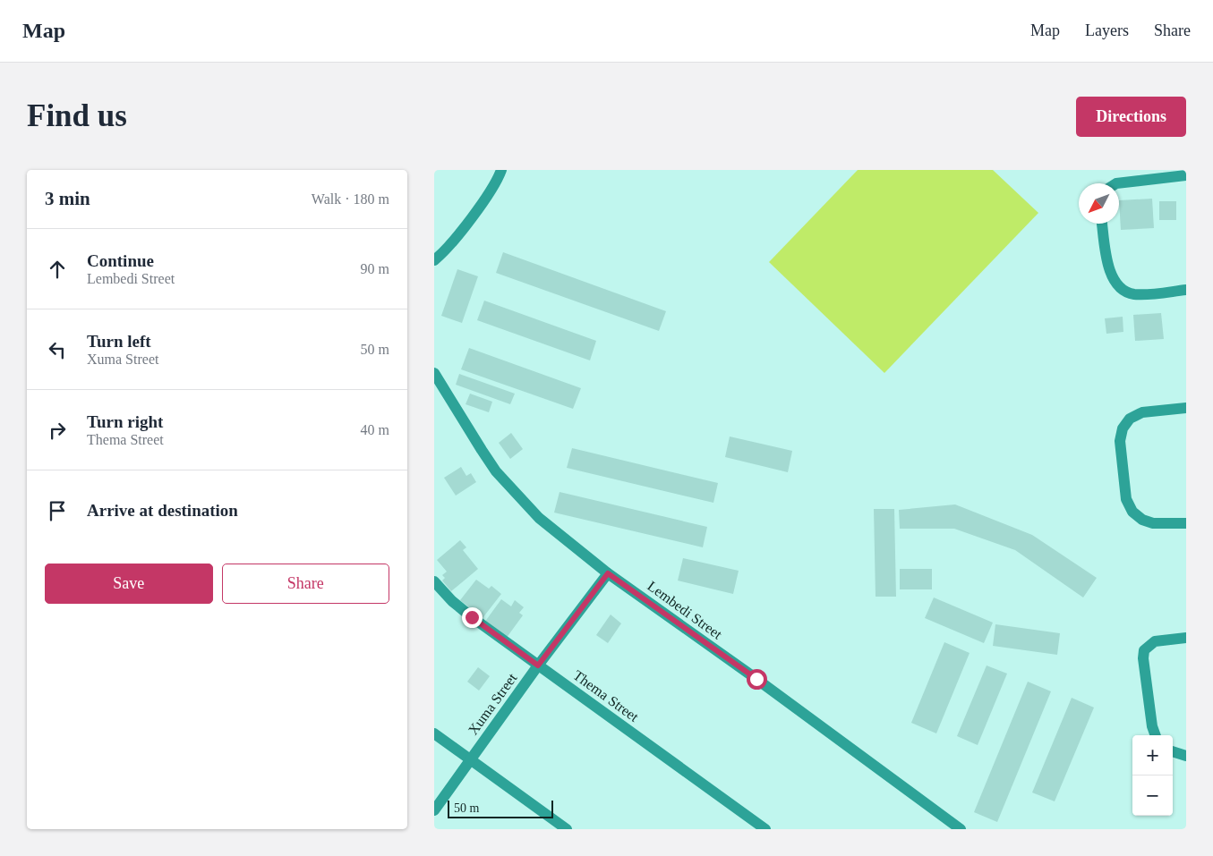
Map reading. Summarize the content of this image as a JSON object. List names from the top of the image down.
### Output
{
  "streets": {
    "street": ["Lembedi Street", "Thema Street", "Xuma Street"]
  },
  "crossings": [
    ["Lembedi Street", "Xuma Street"],
    ["Thema Street", "Xuma Street"]
  ],
  "scale_bar": "50 m",
  "north": "bottom left",
  "page": {
    "header": "Map",
    "nav": ["Map", "Layers", "Share"],
    "buttons": [
      "Directions",
      ["Save", "Share"]
    ],
    "title": "Find us",
    "heading": ["3 min", "Walk · 180 m"],
    "list": [
      ["Continue", "Lembedi Street", "90 m"],
      ["Turn left", "Xuma Street", "50 m"],
      ["Turn right", "Thema Street", "40 m"],
      "Arrive at destination"
    ],
    "map_buttons": ["+", "−"],
    "scale": "50 m"
  }
}
